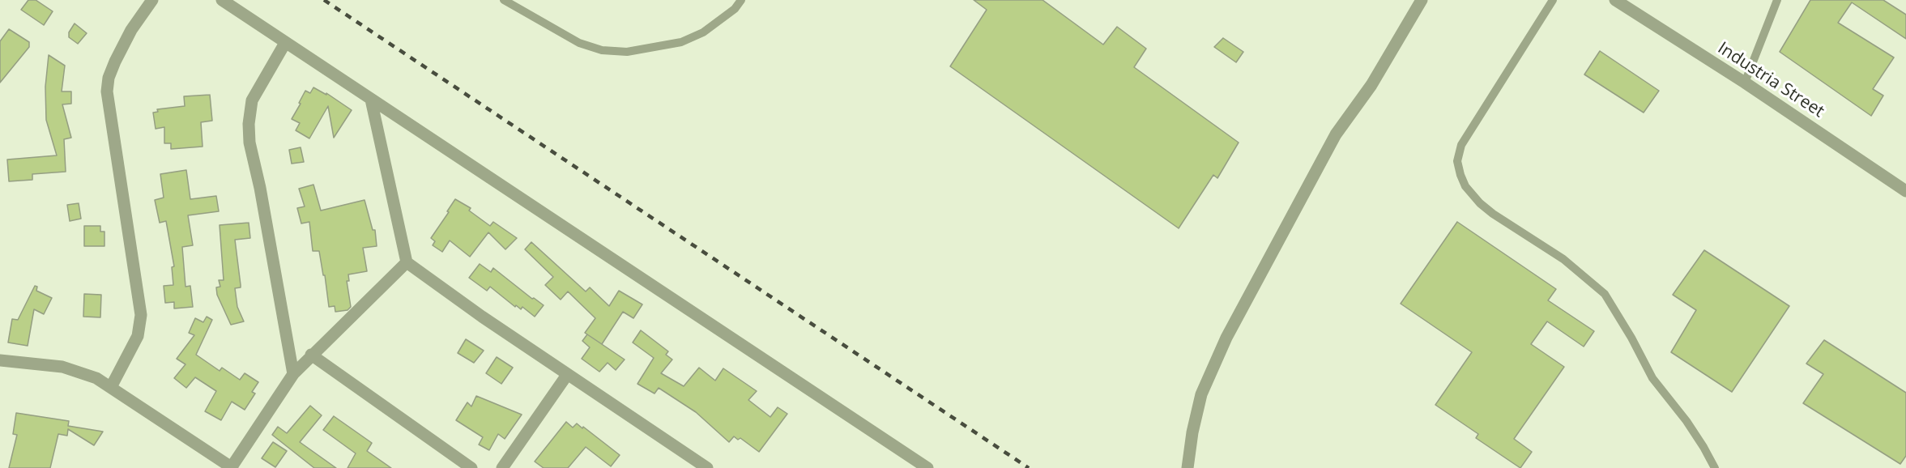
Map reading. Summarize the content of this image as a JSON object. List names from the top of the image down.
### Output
{
  "streets": {
    "street": ["Industria Street"]
  }
}
